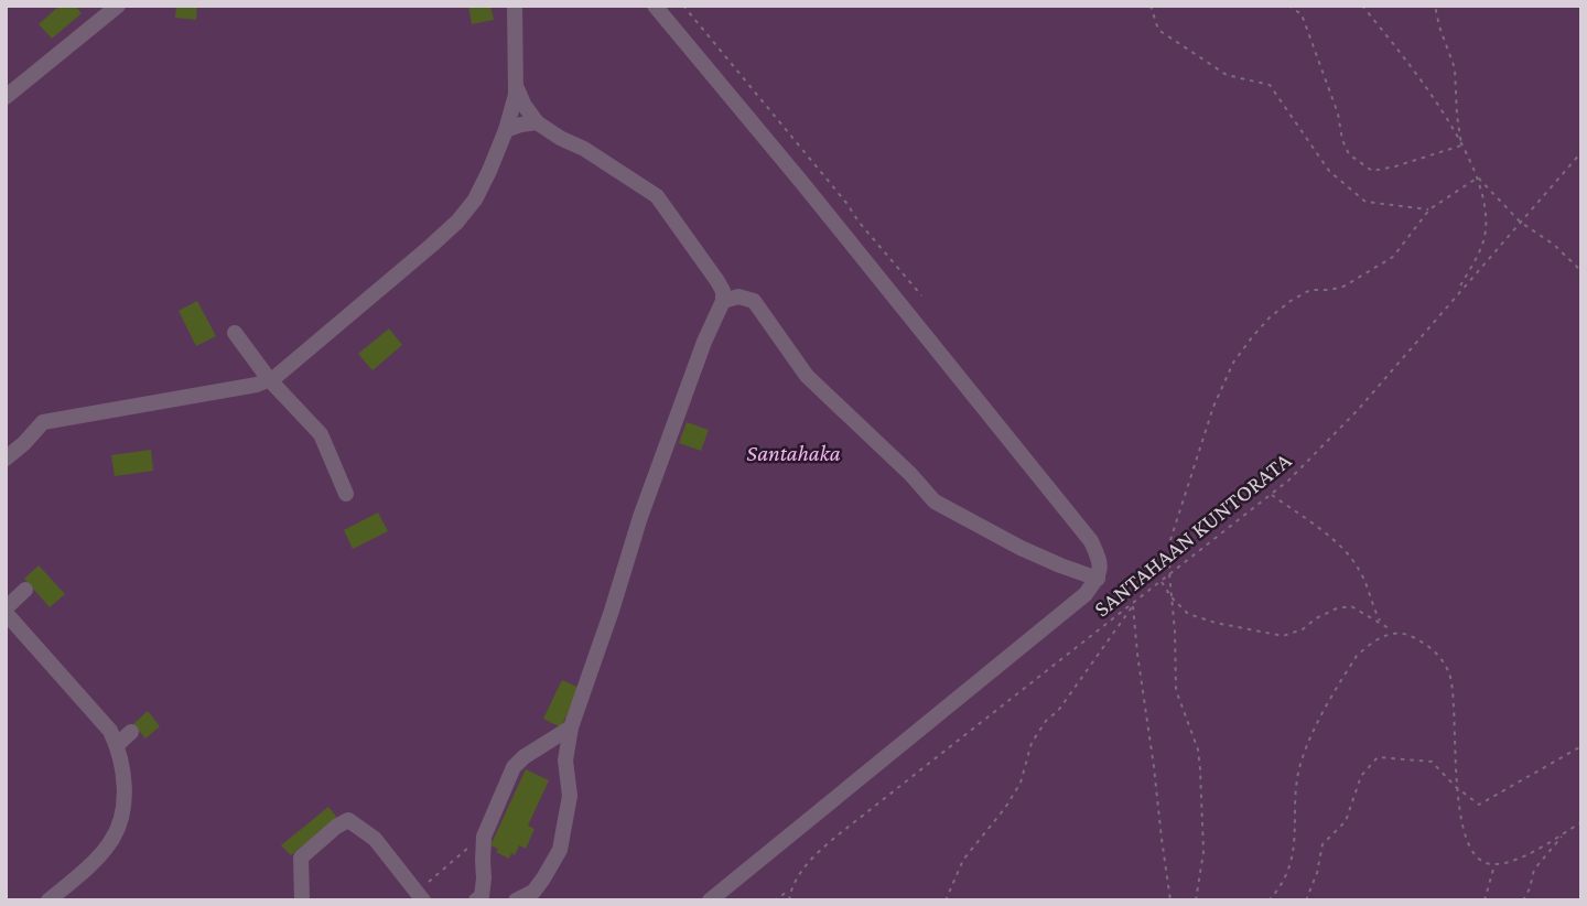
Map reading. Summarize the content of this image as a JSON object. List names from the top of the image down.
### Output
{
  "streets": {
    "path": ["SANTAHAAN KUNTORATA"]
  },
  "parks": ["Santahaka"]
}
